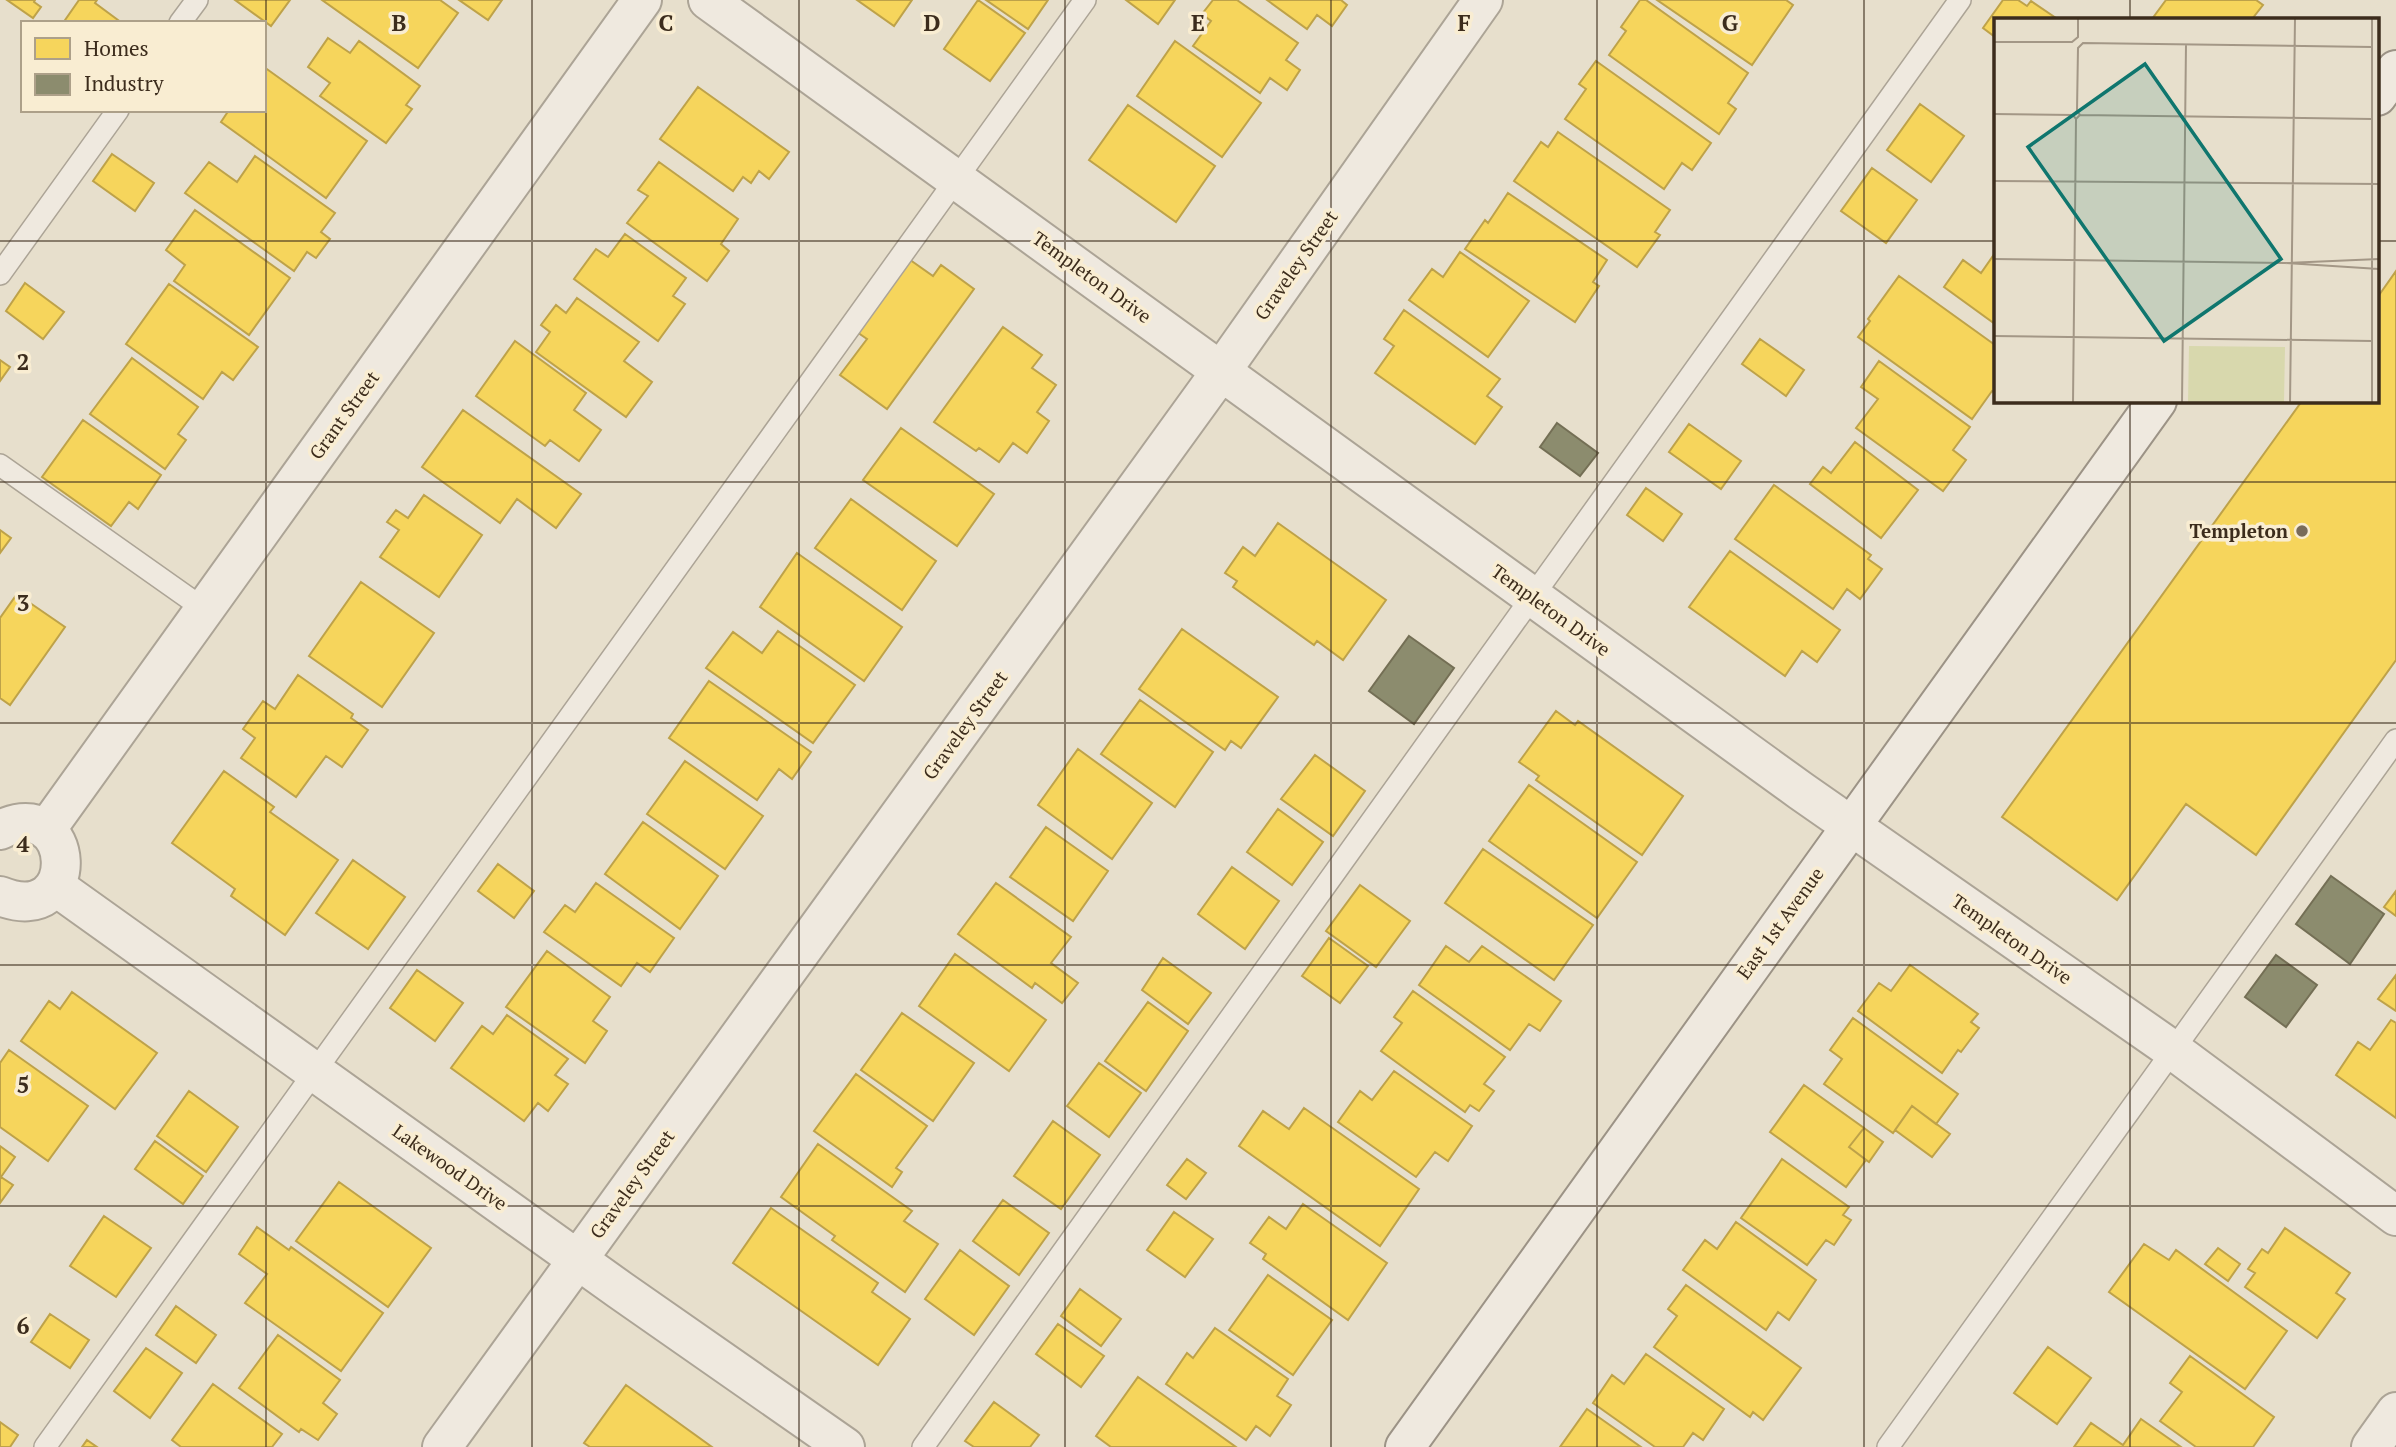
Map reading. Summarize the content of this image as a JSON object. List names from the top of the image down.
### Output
{
  "streets": {
    "street": [
      "Graveley Street",
      "Templeton Drive",
      "Grant Street",
      "East 1st Avenue",
      "Lakewood Drive"
    ]
  },
  "crossings": [
    ["Graveley Street", "Templeton Drive"],
    ["Graveley Street", "Lakewood Drive"],
    ["Templeton Drive", "East 1st Avenue"]
  ],
  "places": ["Templeton"],
  "legend": ["Homes", "Industry"],
  "grid": {
    "columns": [
      "B",
      "C",
      "D",
      "E",
      "F",
      "G"
    ],
    "rows": [
      "2",
      "3",
      "4",
      "5",
      "6"
    ]
  }
}
